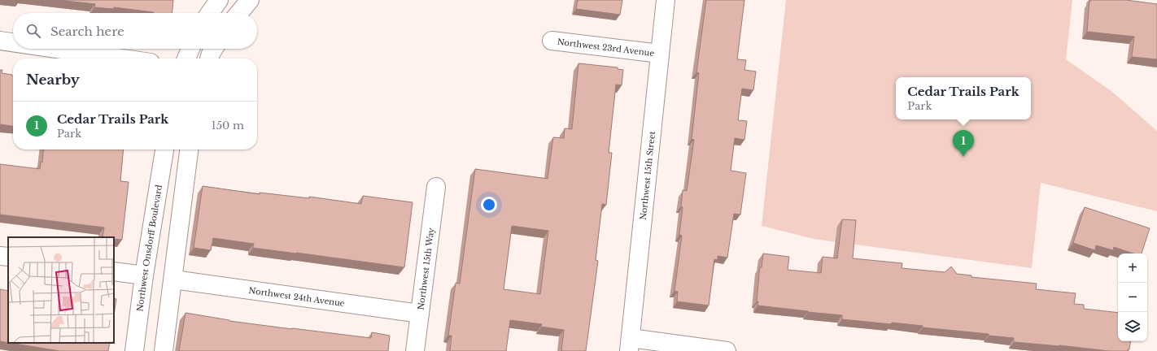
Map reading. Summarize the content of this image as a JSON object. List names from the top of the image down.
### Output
{
  "streets": {
    "street": [
      "Northwest 23rd Avenue",
      "Northwest 15th Street",
      "Northwest Onsdorff Boulevard",
      "Northwest 15th Way",
      "Northwest 24th Avenue"
    ]
  },
  "crossings": [
    ["Northwest 23rd Avenue", "Northwest 15th Street"],
    ["Northwest 15th Way", "Northwest 24th Avenue"]
  ],
  "page": {
    "search": "Search here",
    "heading": "Nearby",
    "popup": ["Cedar Trails Park", "Park"],
    "list": [
      {
        "mark": "1",
        "name": "Cedar Trails Park",
        "note": "Park",
        "value": "150 m"
      }
    ],
    "pins": "1",
    "map_buttons": ["+", "−"]
  }
}
